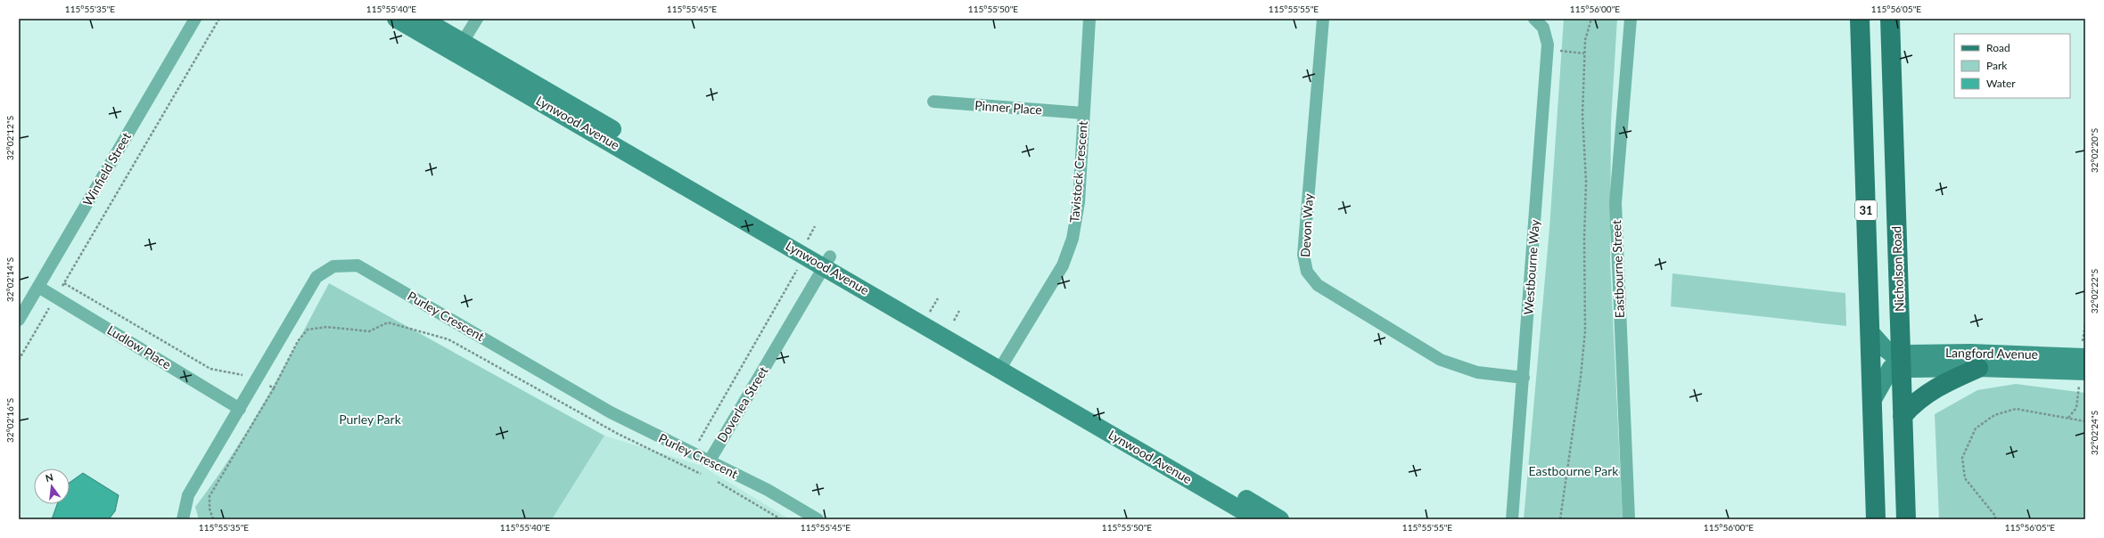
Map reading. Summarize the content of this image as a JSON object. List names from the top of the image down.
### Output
{
  "streets": {
    "main road": ["31", "Nicholson Road"],
    "street": [
      "Pinner Place",
      "Lynwood Avenue",
      "Winfield Street",
      "Tavistock Crescent",
      "Devon Way",
      "Westbourne Way",
      "Eastbourne Street",
      "Purley Crescent",
      "Ludlow Place",
      "Langford Avenue",
      "Doverlea Street"
    ]
  },
  "crossings": [
    ["Pinner Place", "Tavistock Crescent"],
    ["Lynwood Avenue", "Tavistock Crescent"],
    ["Lynwood Avenue", "Doverlea Street"],
    ["Winfield Street", "Ludlow Place"],
    ["31", "Langford Avenue"],
    ["Devon Way", "Westbourne Way"],
    ["Nicholson Road", "Langford Avenue"],
    ["Purley Crescent", "Ludlow Place"],
    ["Purley Crescent", "Doverlea Street"]
  ],
  "parks": ["Purley Park", "Eastbourne Park"],
  "legend": ["Road", "Park", "Water"],
  "north": "top",
  "coordinates": [
    "115°55'35\"E",
    "115°55'40\"E",
    "115°55'45\"E",
    "115°55'50\"E",
    "115°55'55\"E",
    "115°56'00\"E",
    "115°56'05\"E",
    "32°02'12\"S",
    "32°02'20\"S",
    "32°02'14\"S",
    "32°02'22\"S",
    "32°02'16\"S",
    "32°02'24\"S"
  ]
}
